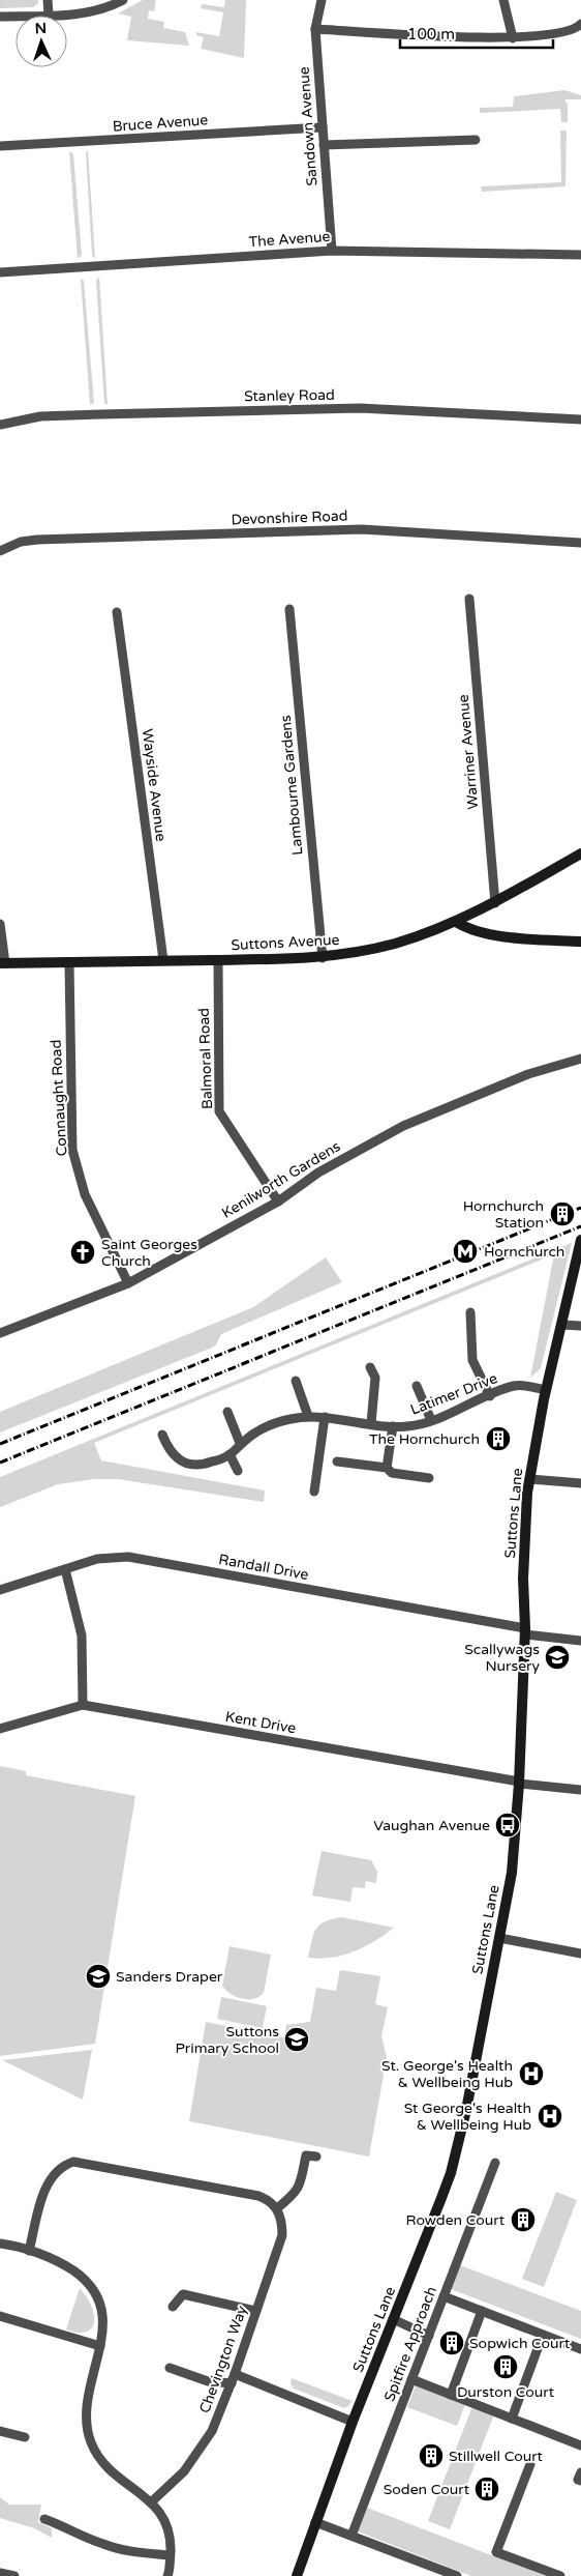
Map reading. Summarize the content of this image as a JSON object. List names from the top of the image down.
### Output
{
  "streets": {
    "street": [
      "Bruce Avenue",
      "Sandown Avenue",
      "The Avenue",
      "Stanley Road",
      "Devonshire Road",
      "Warriner Avenue",
      "Wayside Avenue",
      "Lambourne Gardens",
      "Suttons Avenue",
      "Balmoral Road",
      "Connaught Road",
      "Kenilworth Gardens",
      "Latimer Drive",
      "Suttons Lane",
      "Randall Drive",
      "Kent Drive",
      "Spitfire Approach",
      "Chevington Way"
    ]
  },
  "crossings": [
    ["Bruce Avenue", "Sandown Avenue"],
    ["Sandown Avenue", "The Avenue"],
    ["Warriner Avenue", "Suttons Avenue"],
    ["Wayside Avenue", "Suttons Avenue"],
    ["Lambourne Gardens", "Suttons Avenue"],
    ["Suttons Avenue", "Balmoral Road"],
    ["Suttons Avenue", "Connaught Road"],
    ["Balmoral Road", "Kenilworth Gardens"],
    ["Connaught Road", "Kenilworth Gardens"],
    ["Latimer Drive", "Suttons Lane"],
    ["Suttons Lane", "Randall Drive"],
    ["Suttons Lane", "Kent Drive"]
  ],
  "places": {
    "building": [
      "Hornchurch Station",
      "The Hornchurch",
      "Rowden Court",
      "Sopwich Court",
      "Durston Court",
      "Stillwell Court",
      "Soden Court"
    ],
    "metro station": ["Hornchurch"],
    "church": ["Saint Georges Church"],
    "school or university": ["Scallywags Nursery", "Sanders Draper", "Suttons Primary School"],
    "bus stop": ["Vaughan Avenue"],
    "hospital": ["St. George's Health & Wellbeing Hub", "St George's Health & Wellbeing Hub"]
  },
  "scale_bar": "100 m",
  "north": "top"
}
